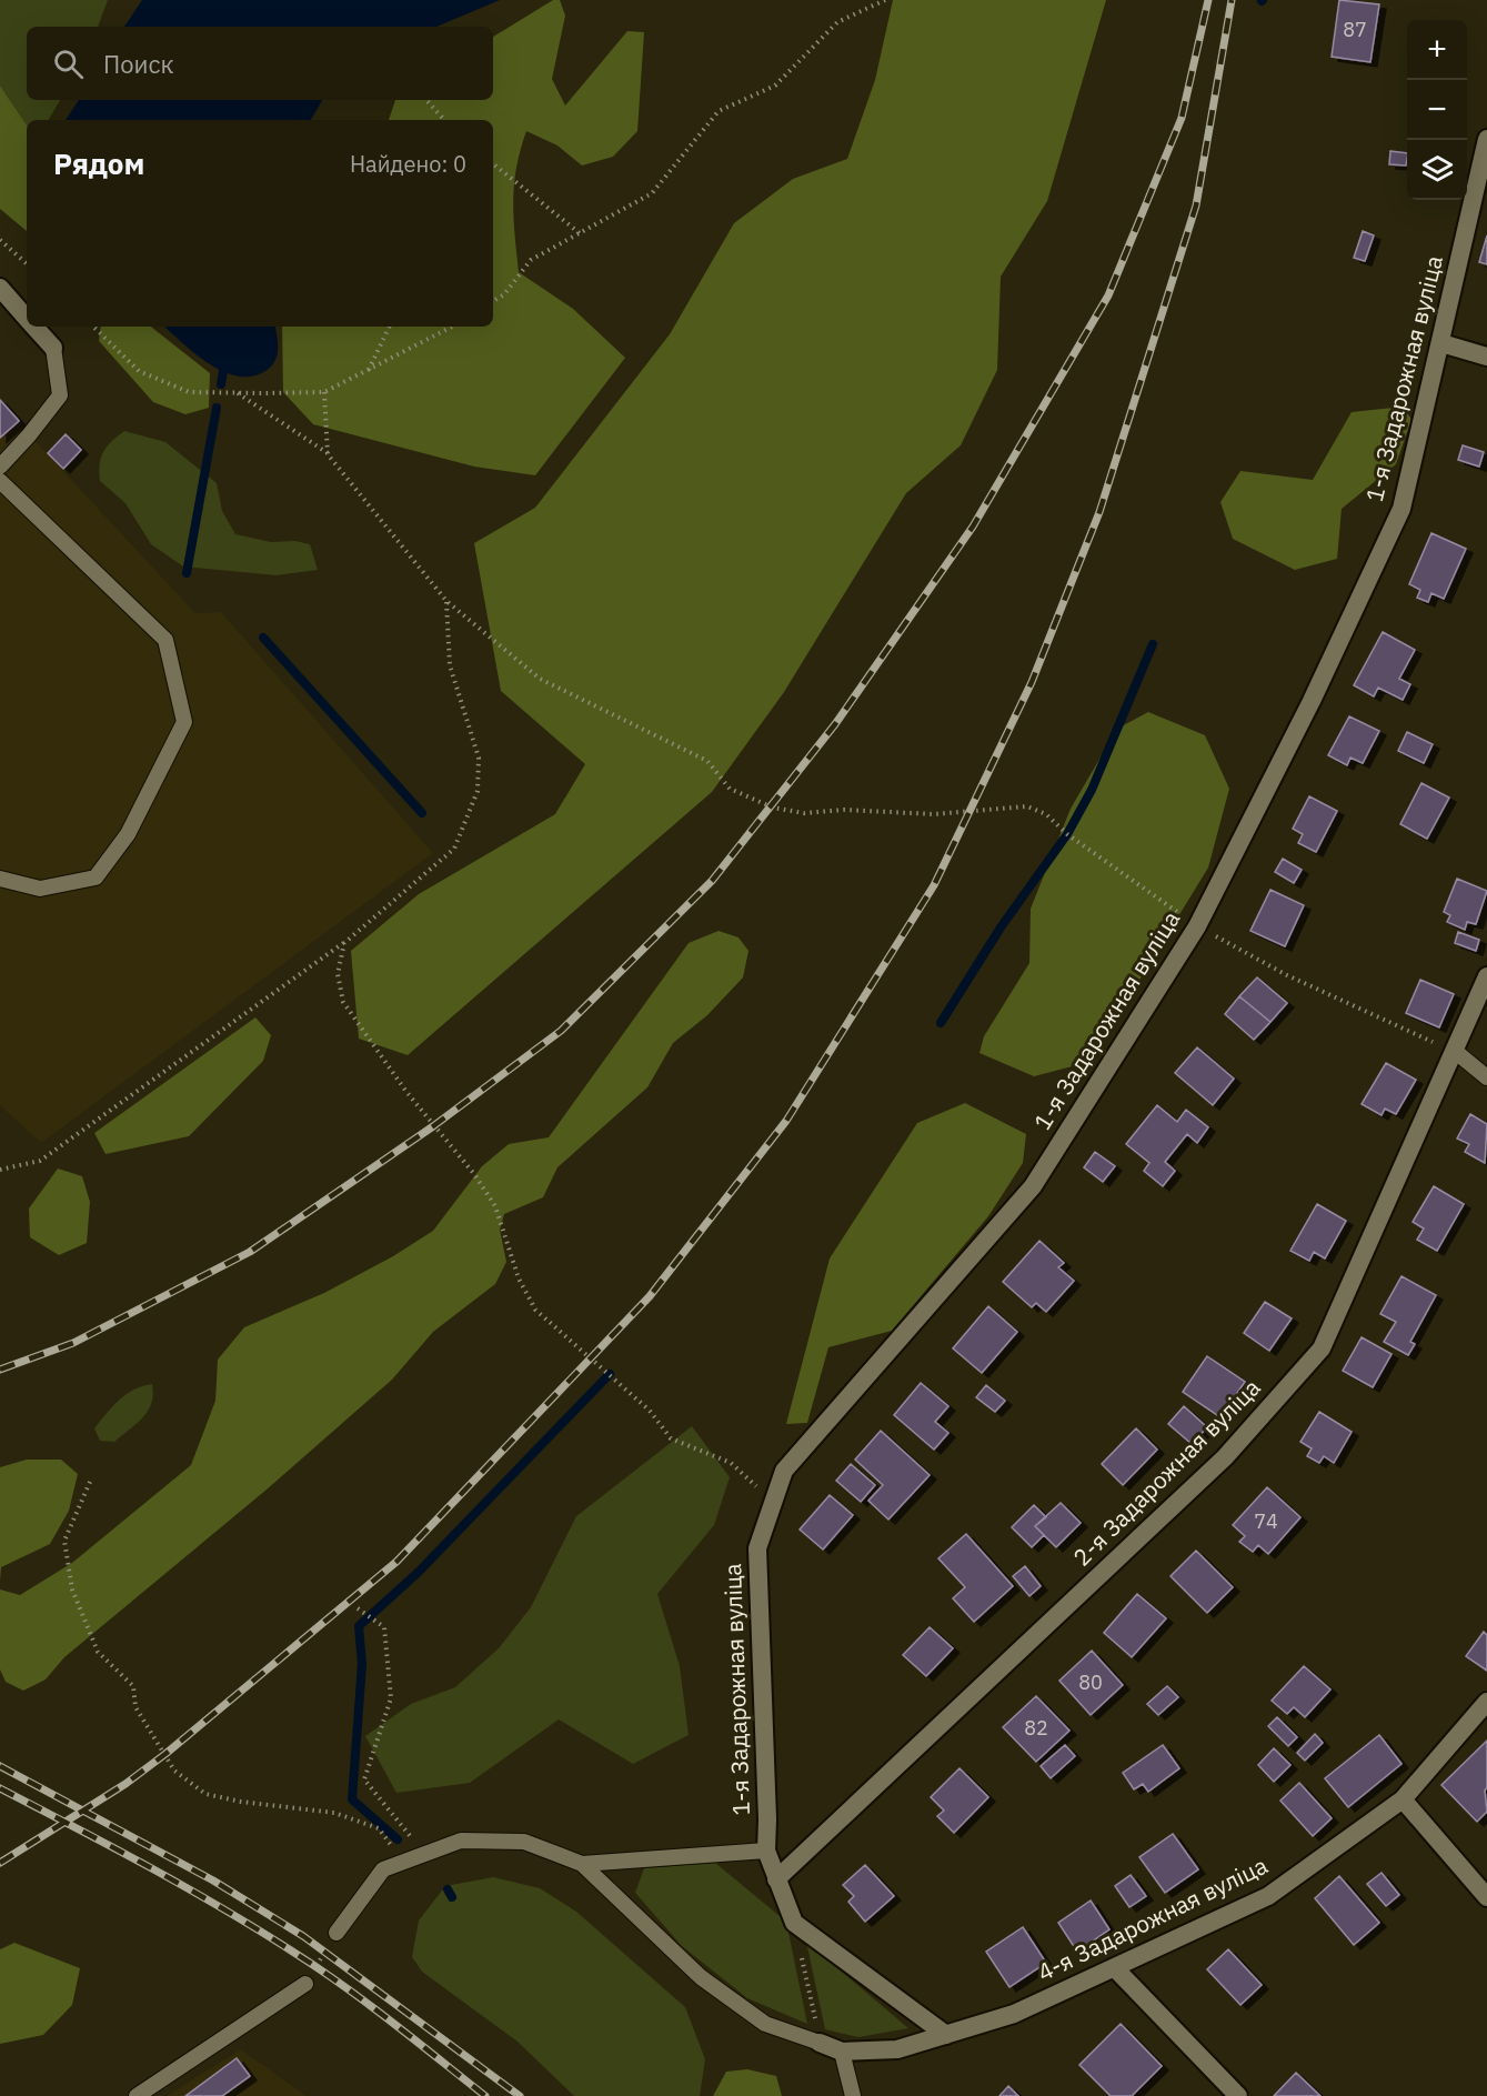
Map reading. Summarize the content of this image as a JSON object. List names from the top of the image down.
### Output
{
  "streets": {
    "street": ["1-я Задарожная вуліца", "2-я Задарожная вуліца", "4-я Задарожная вуліца"]
  },
  "crossings": [
    ["1-я Задарожная вуліца", "2-я Задарожная вуліца"]
  ],
  "house_numbers": [
    "87",
    "74",
    "80",
    "82"
  ],
  "page": {
    "map_buttons": ["+", "−"],
    "search": "Поиск",
    "heading": ["Рядом", "Найдено: 0"]
  }
}
